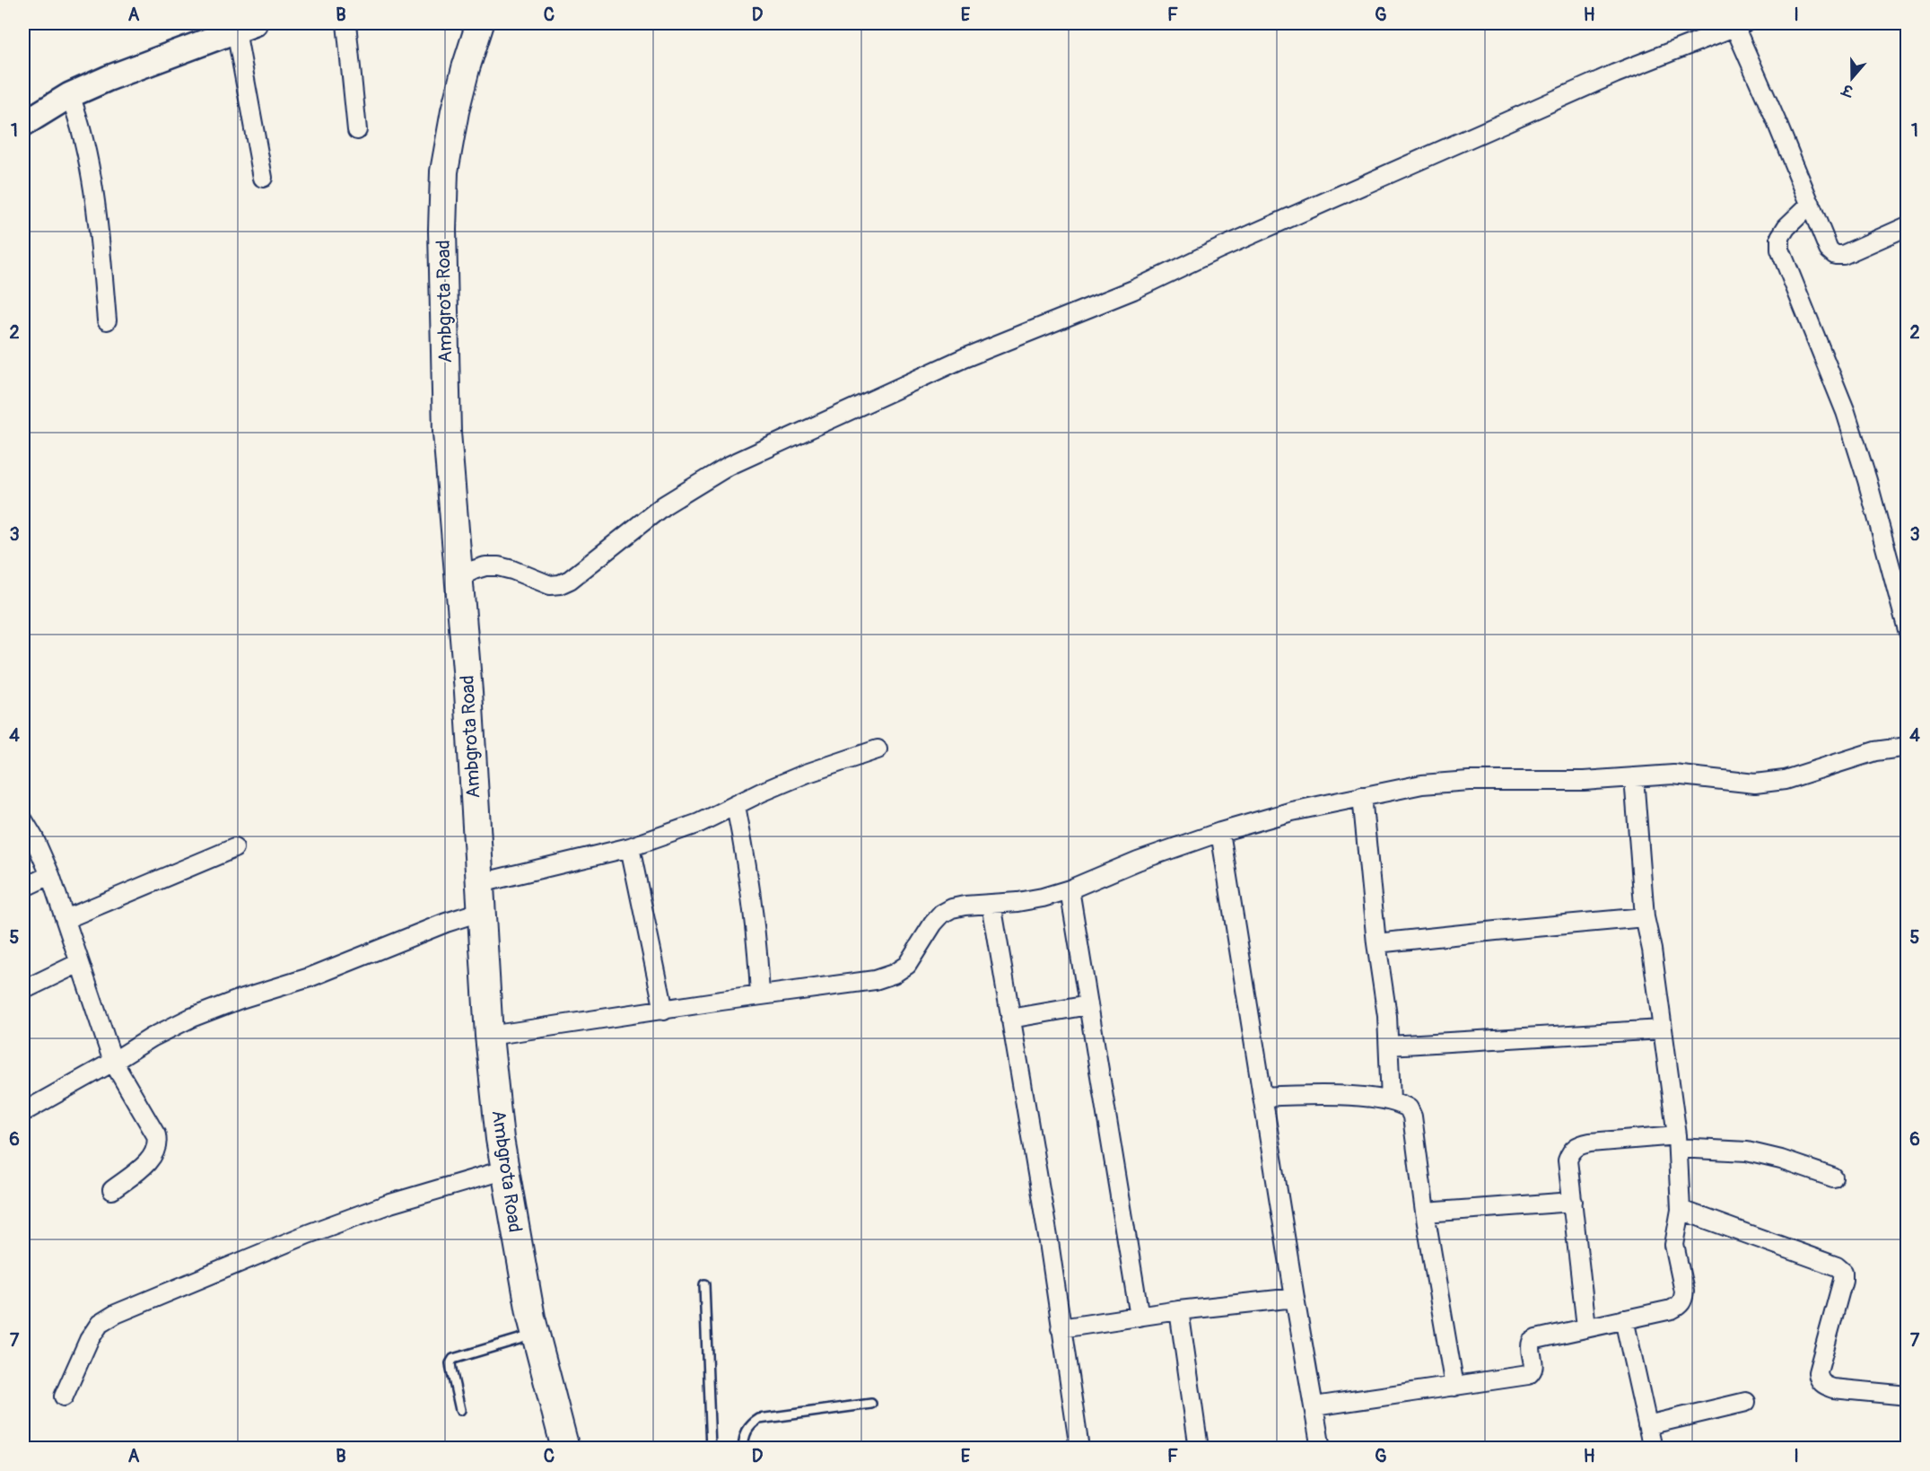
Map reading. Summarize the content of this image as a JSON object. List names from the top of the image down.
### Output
{
  "streets": {
    "main road": ["Ambgrota Road"]
  },
  "north": "bottom",
  "grid": {
    "columns": [
      "A",
      "B",
      "C",
      "D",
      "E",
      "F",
      "G",
      "H",
      "I"
    ],
    "rows": [
      "1",
      "2",
      "3",
      "4",
      "5",
      "6",
      "7"
    ]
  }
}
